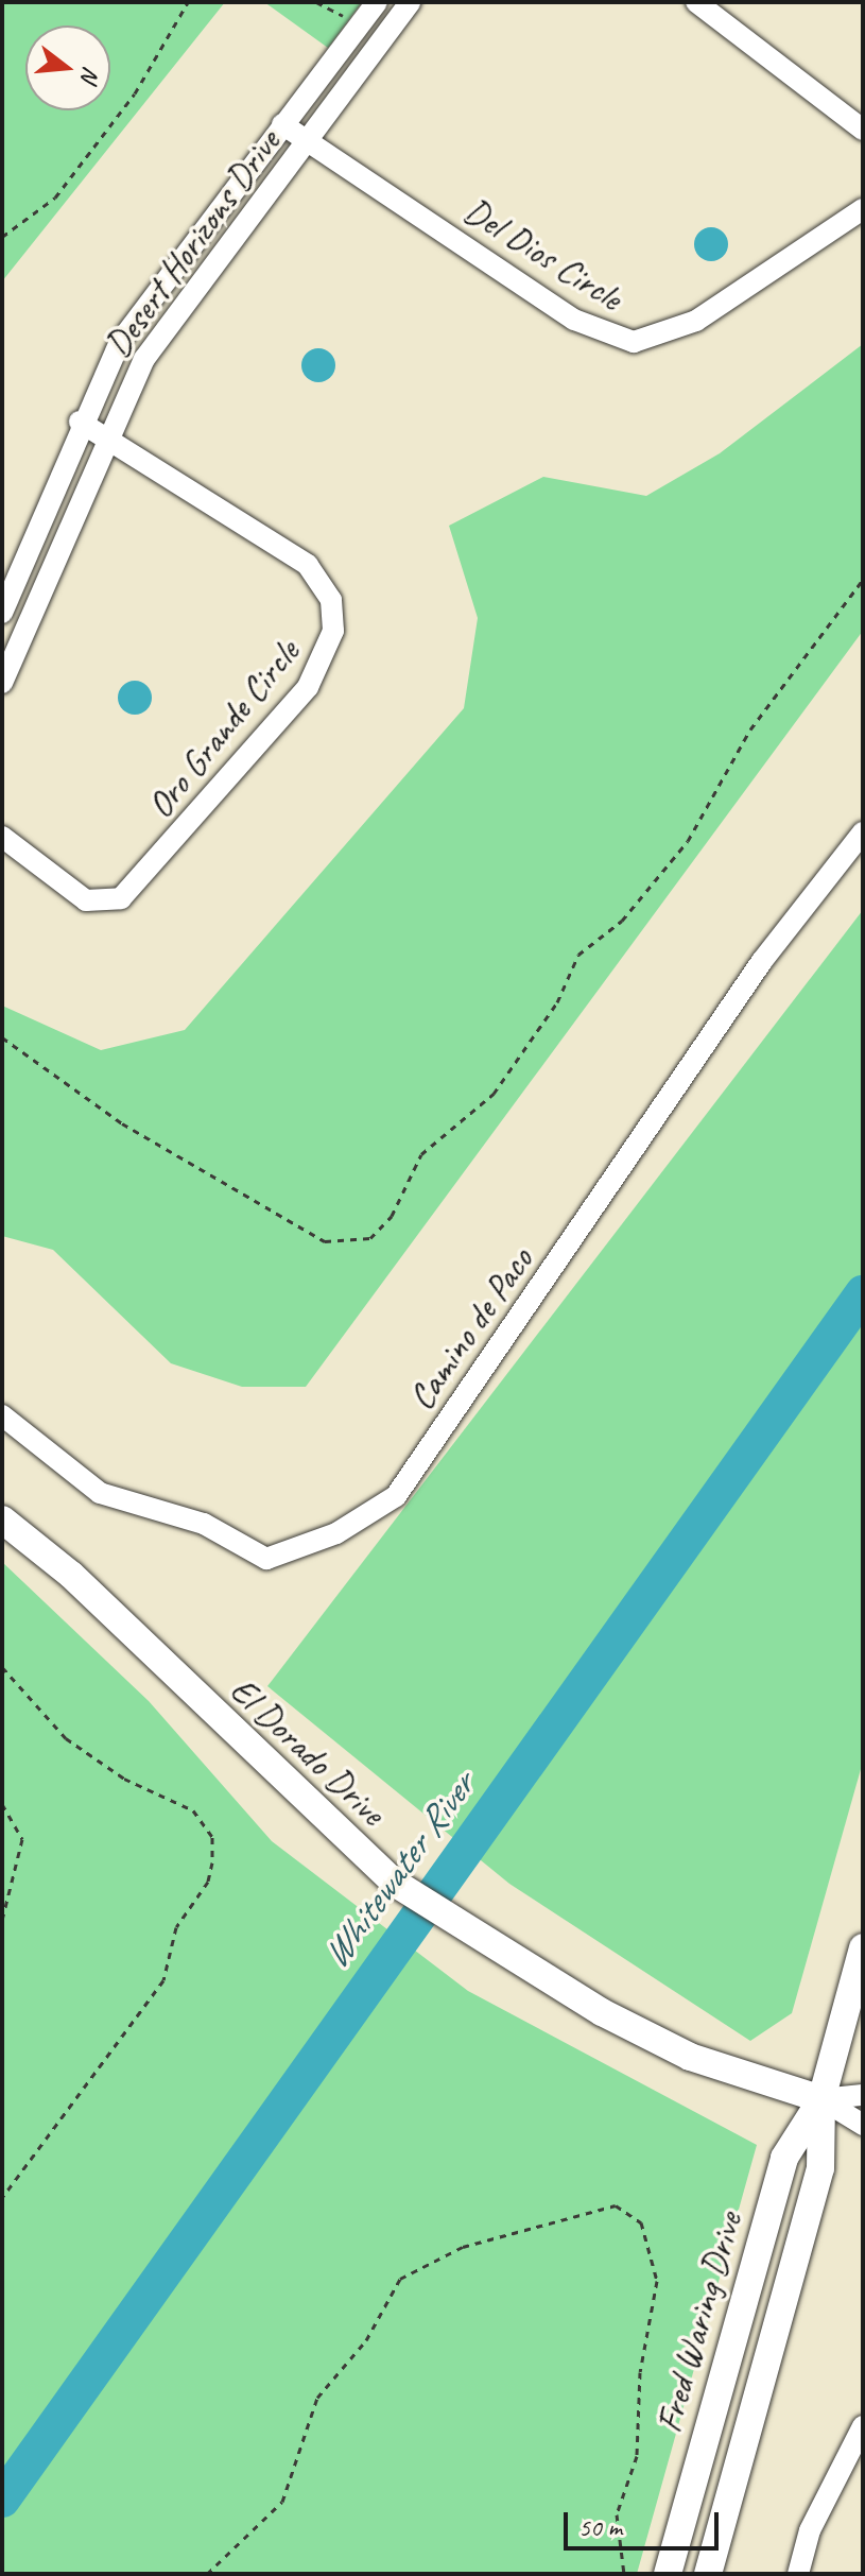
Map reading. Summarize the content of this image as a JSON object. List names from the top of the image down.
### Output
{
  "streets": {
    "main road": ["El Dorado Drive", "Fred Waring Drive"],
    "street": [
      "Desert Horizons Drive",
      "Del Dios Circle",
      "Oro Grande Circle",
      "Camino de Paco"
    ]
  },
  "crossings": [
    ["Desert Horizons Drive", "Del Dios Circle"],
    ["Desert Horizons Drive", "Oro Grande Circle"],
    ["El Dorado Drive", "Fred Waring Drive"]
  ],
  "water": ["Whitewater River"],
  "scale_bar": "50 m",
  "north": "right"
}
